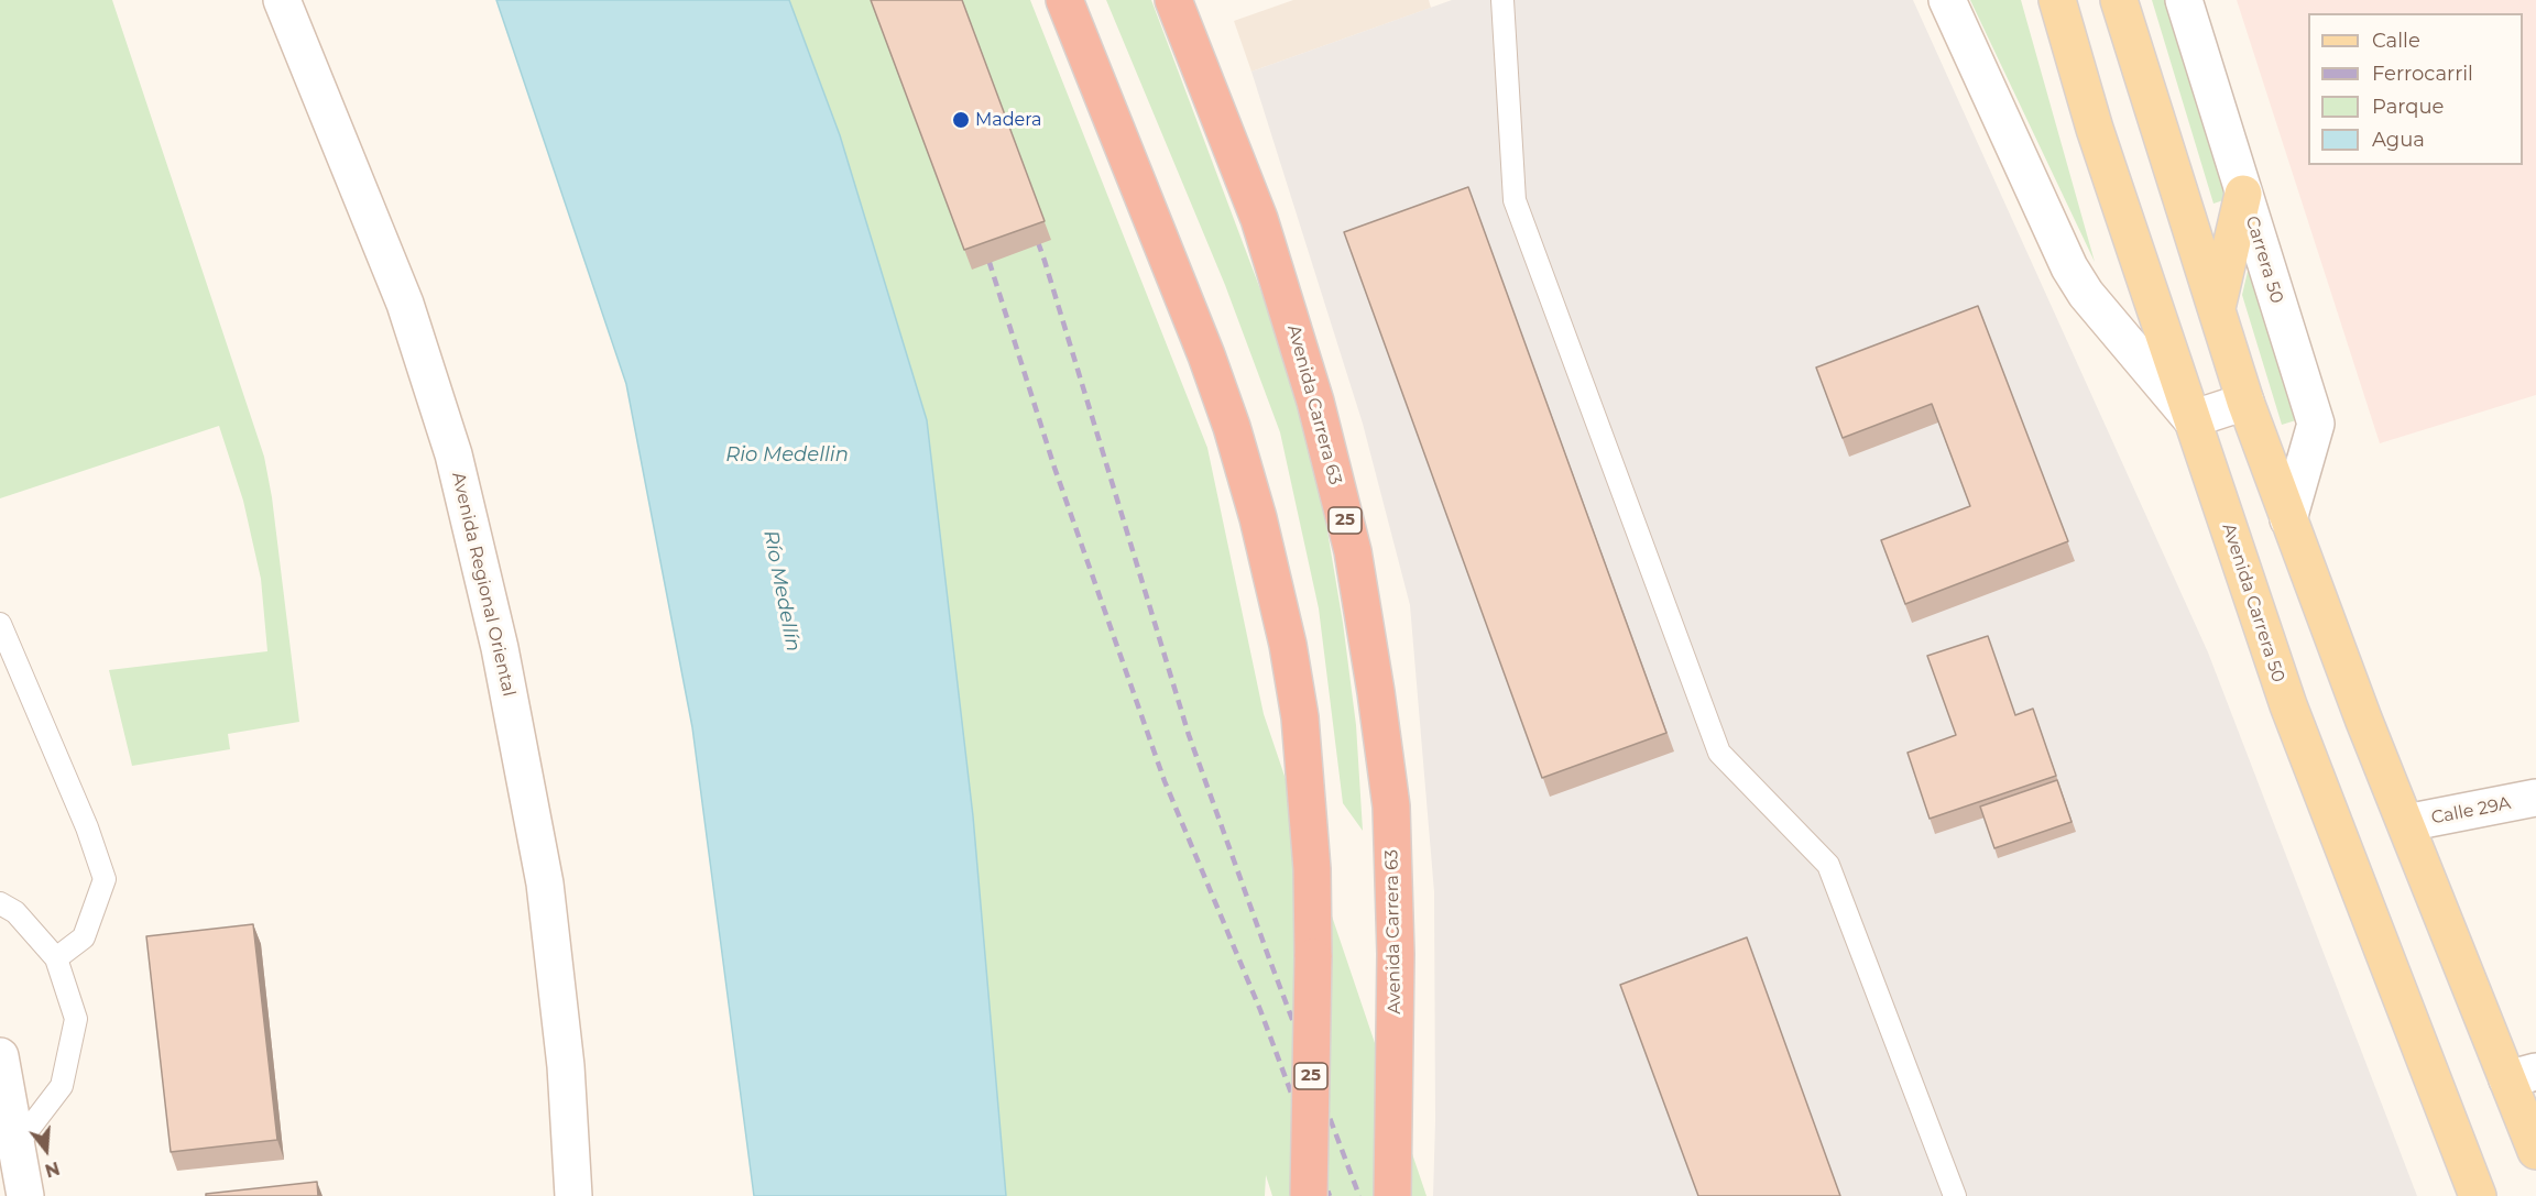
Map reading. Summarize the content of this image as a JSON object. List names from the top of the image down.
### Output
{
  "streets": {
    "highway": ["Avenida Carrera 63", "25"],
    "main road": [
      "Carrera 50",
      "Avenida Regional Oriental",
      "Avenida Carrera 50",
      "Calle 29A"
    ]
  },
  "water": ["Rio Medellin", "Río Medellín"],
  "places": ["Madera"],
  "legend": [
    "Calle",
    "Ferrocarril",
    "Parque",
    "Agua"
  ],
  "north": "bottom"
}
